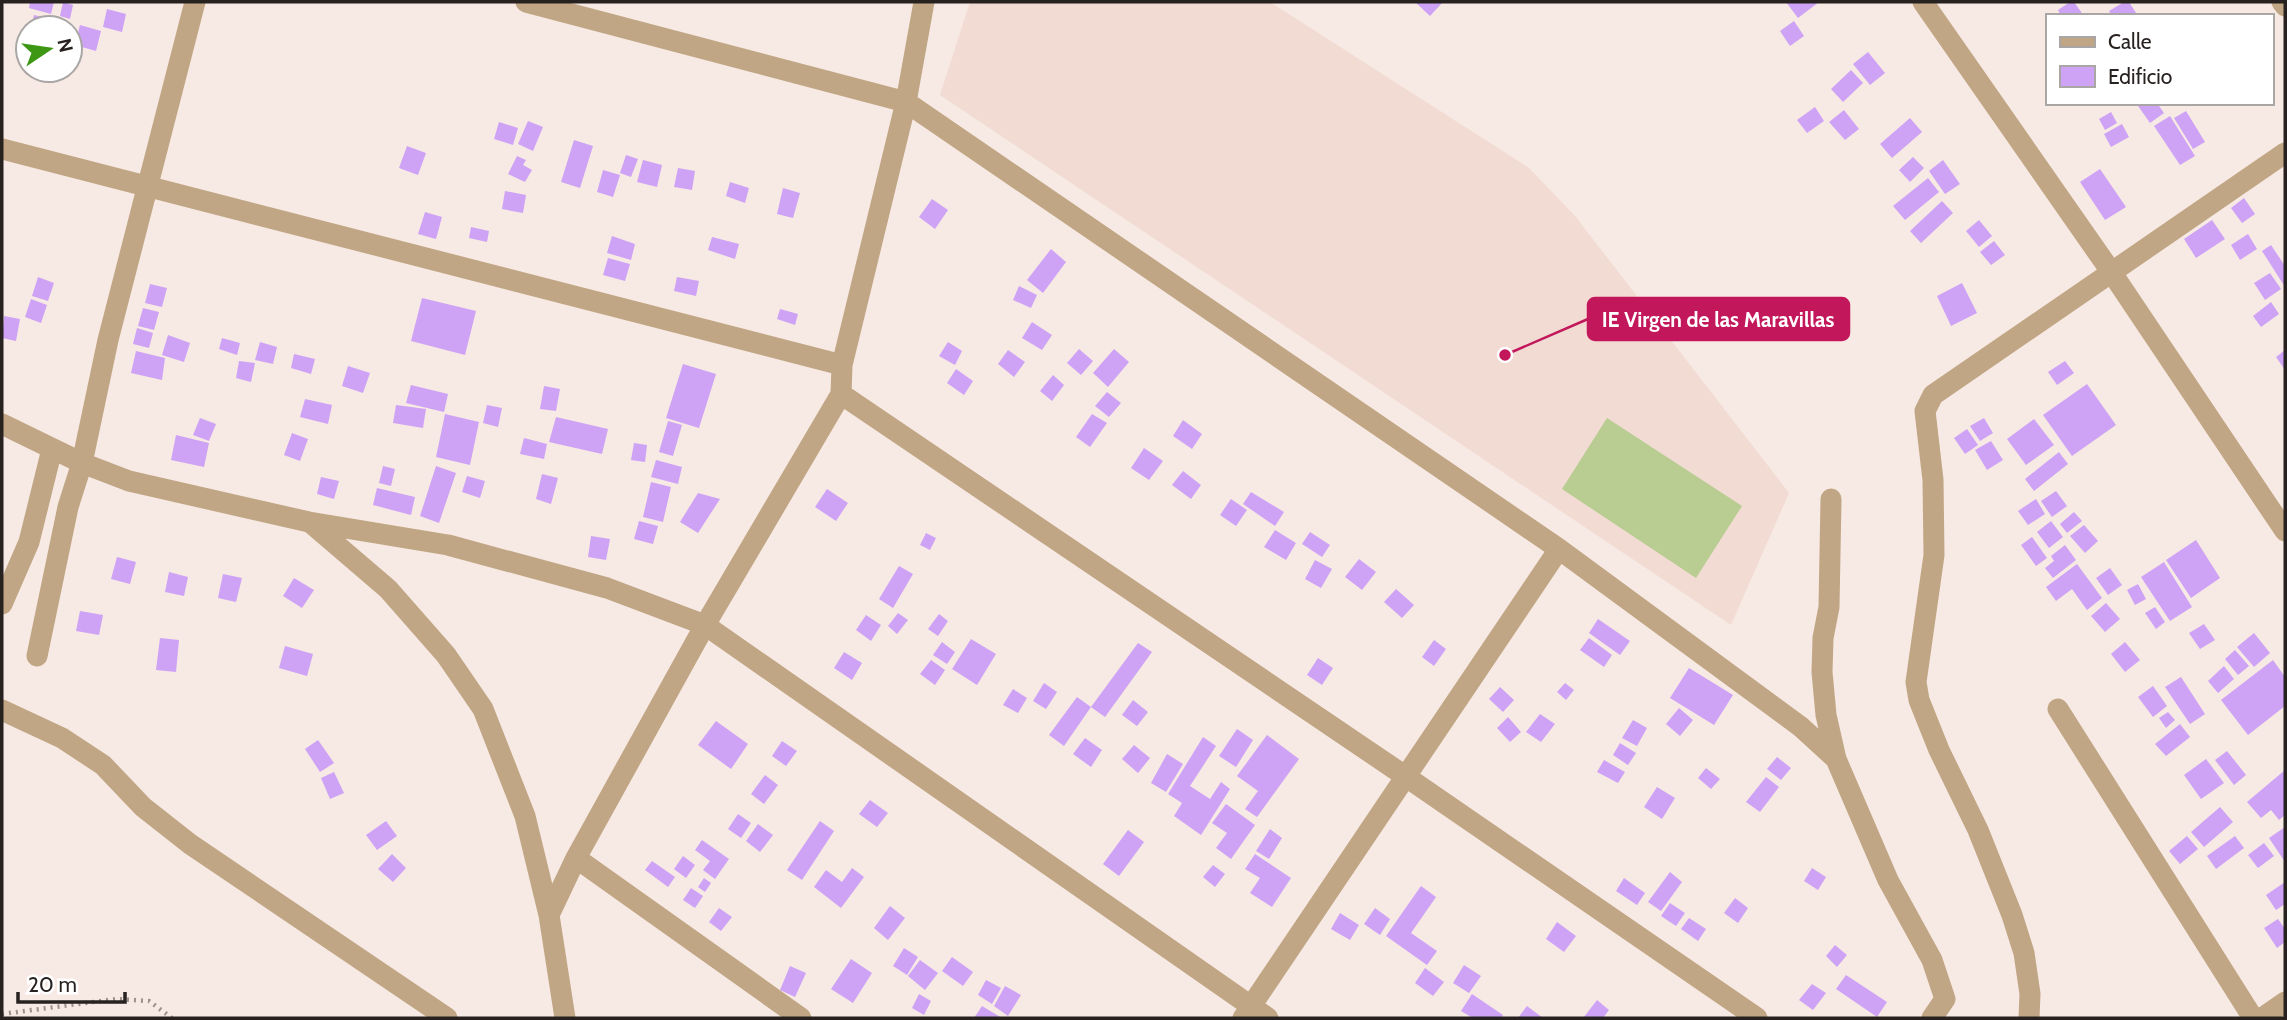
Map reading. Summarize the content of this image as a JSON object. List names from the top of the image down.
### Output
{
  "places": ["IE Virgen de las Maravillas"],
  "legend": ["Calle", "Edificio"],
  "scale_bar": "20 m",
  "north": "right"
}
